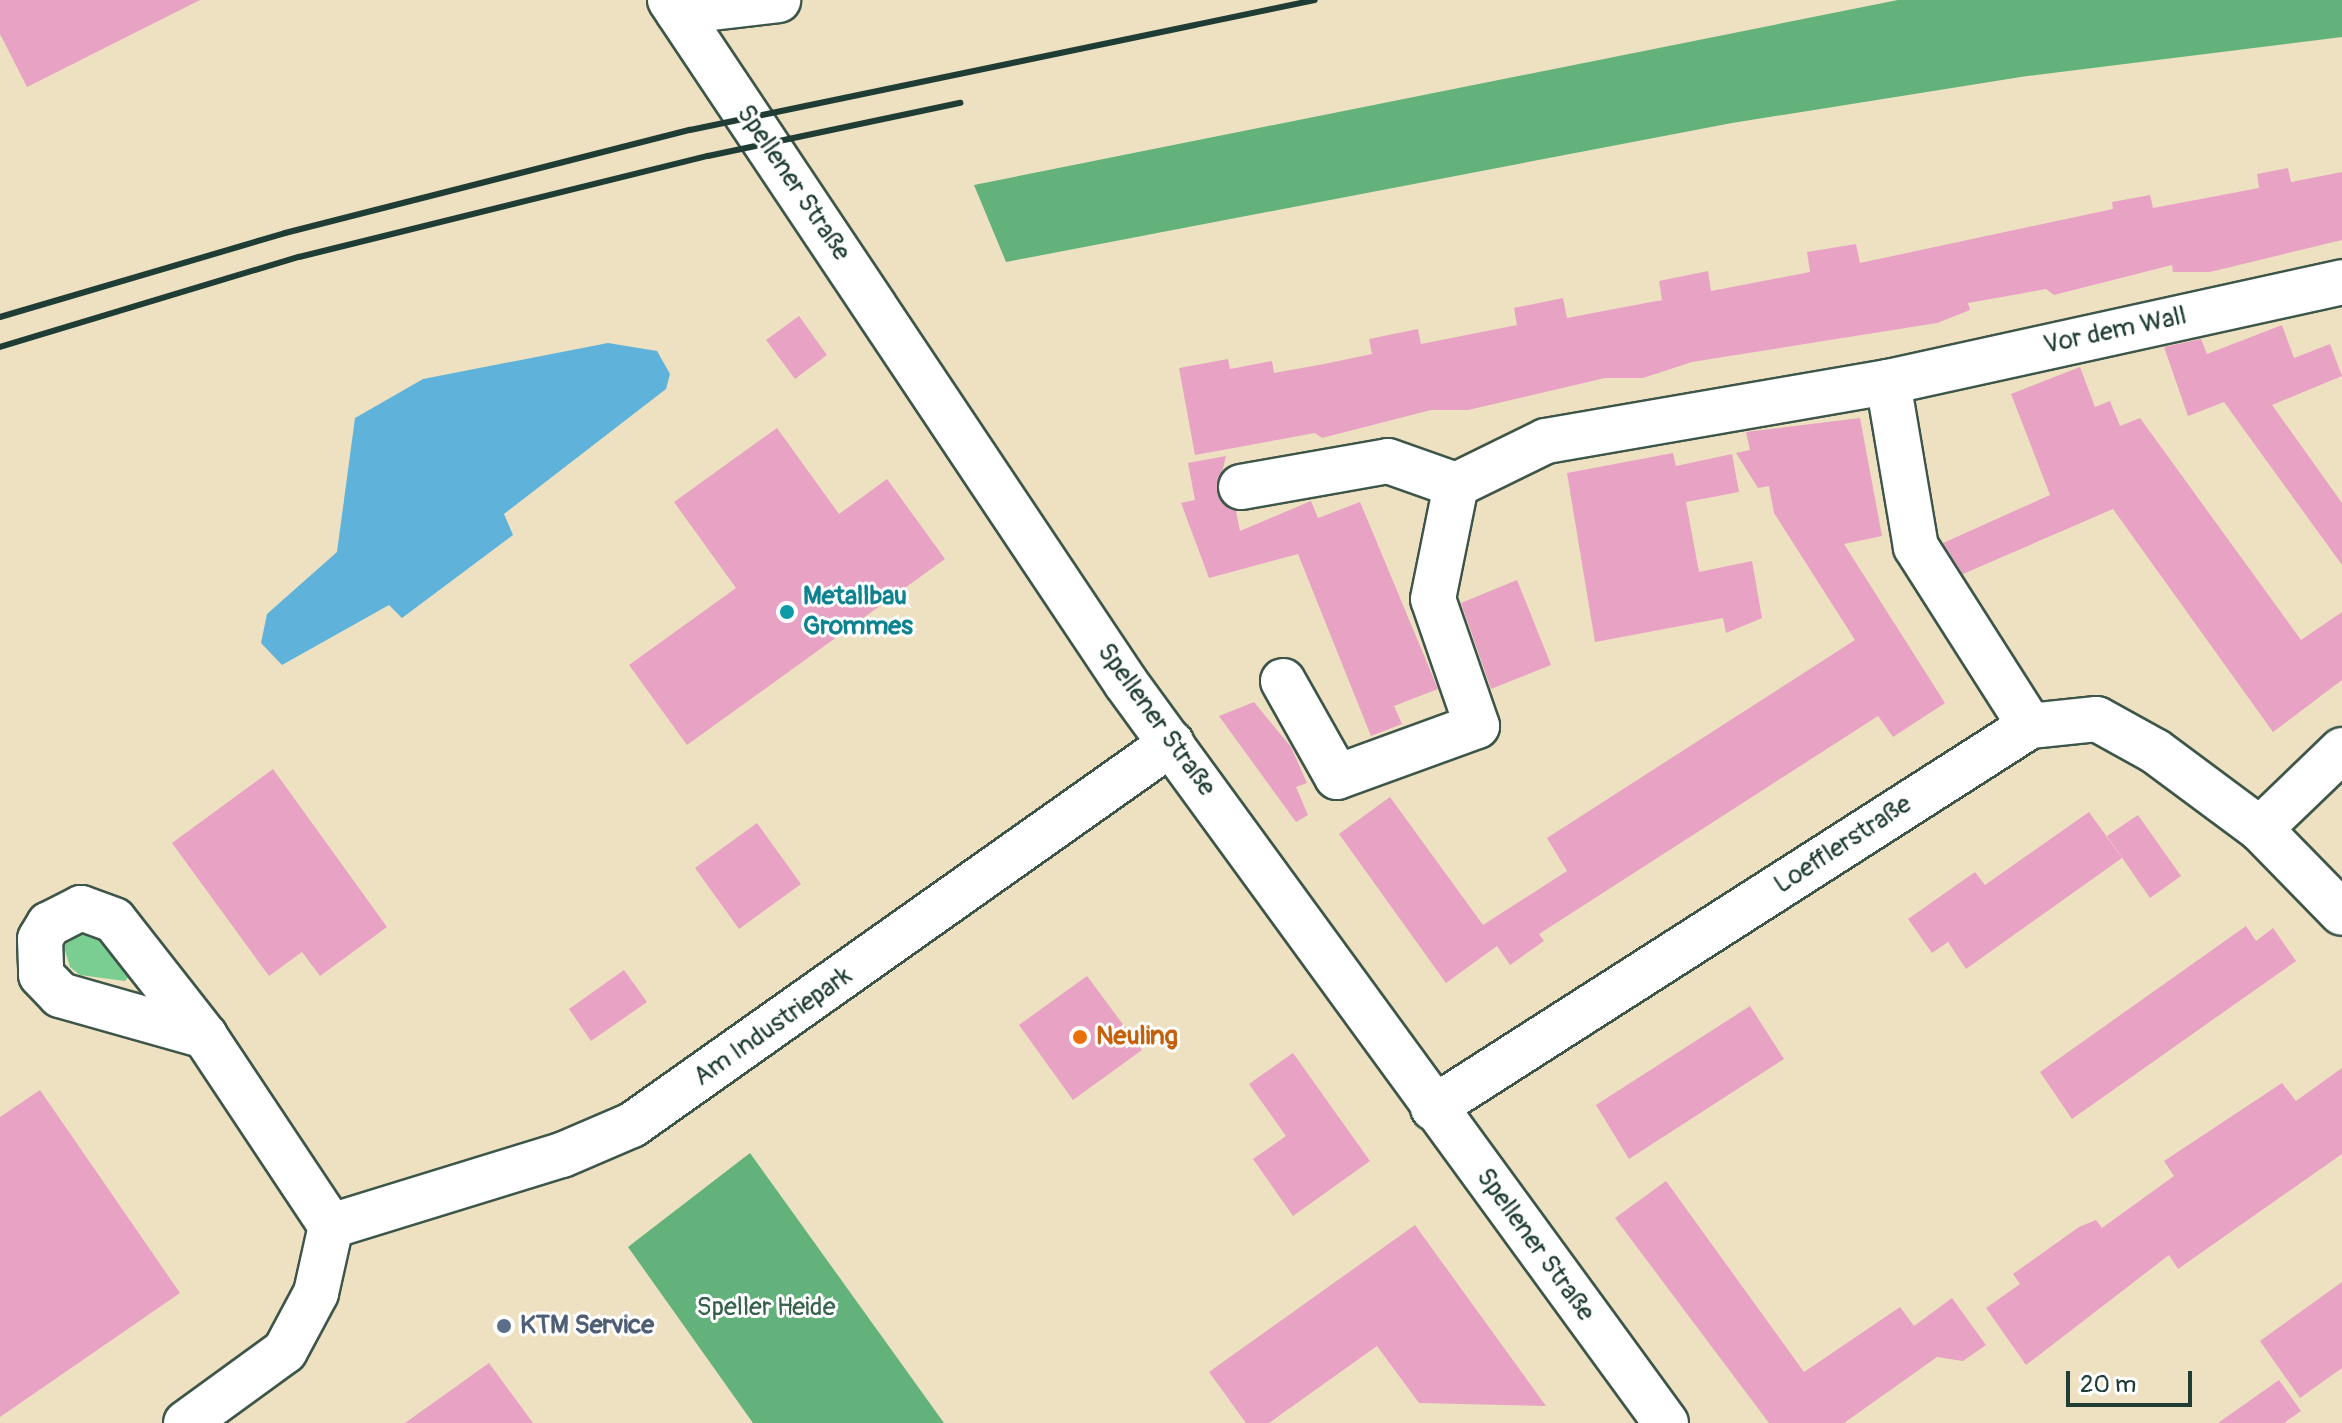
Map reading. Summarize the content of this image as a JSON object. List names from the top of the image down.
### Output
{
  "streets": {
    "street": [
      "Spellener Straße",
      "Vor dem Wall",
      "Loefflerstraße",
      "Am Industriepark"
    ]
  },
  "crossings": [
    ["Spellener Straße", "Loefflerstraße"],
    ["Spellener Straße", "Am Industriepark"]
  ],
  "parks": ["Speller Heide"],
  "places": ["Metallbau Grommes", "Neuling", "KTM Service"],
  "scale_bar": "20 m"
}
